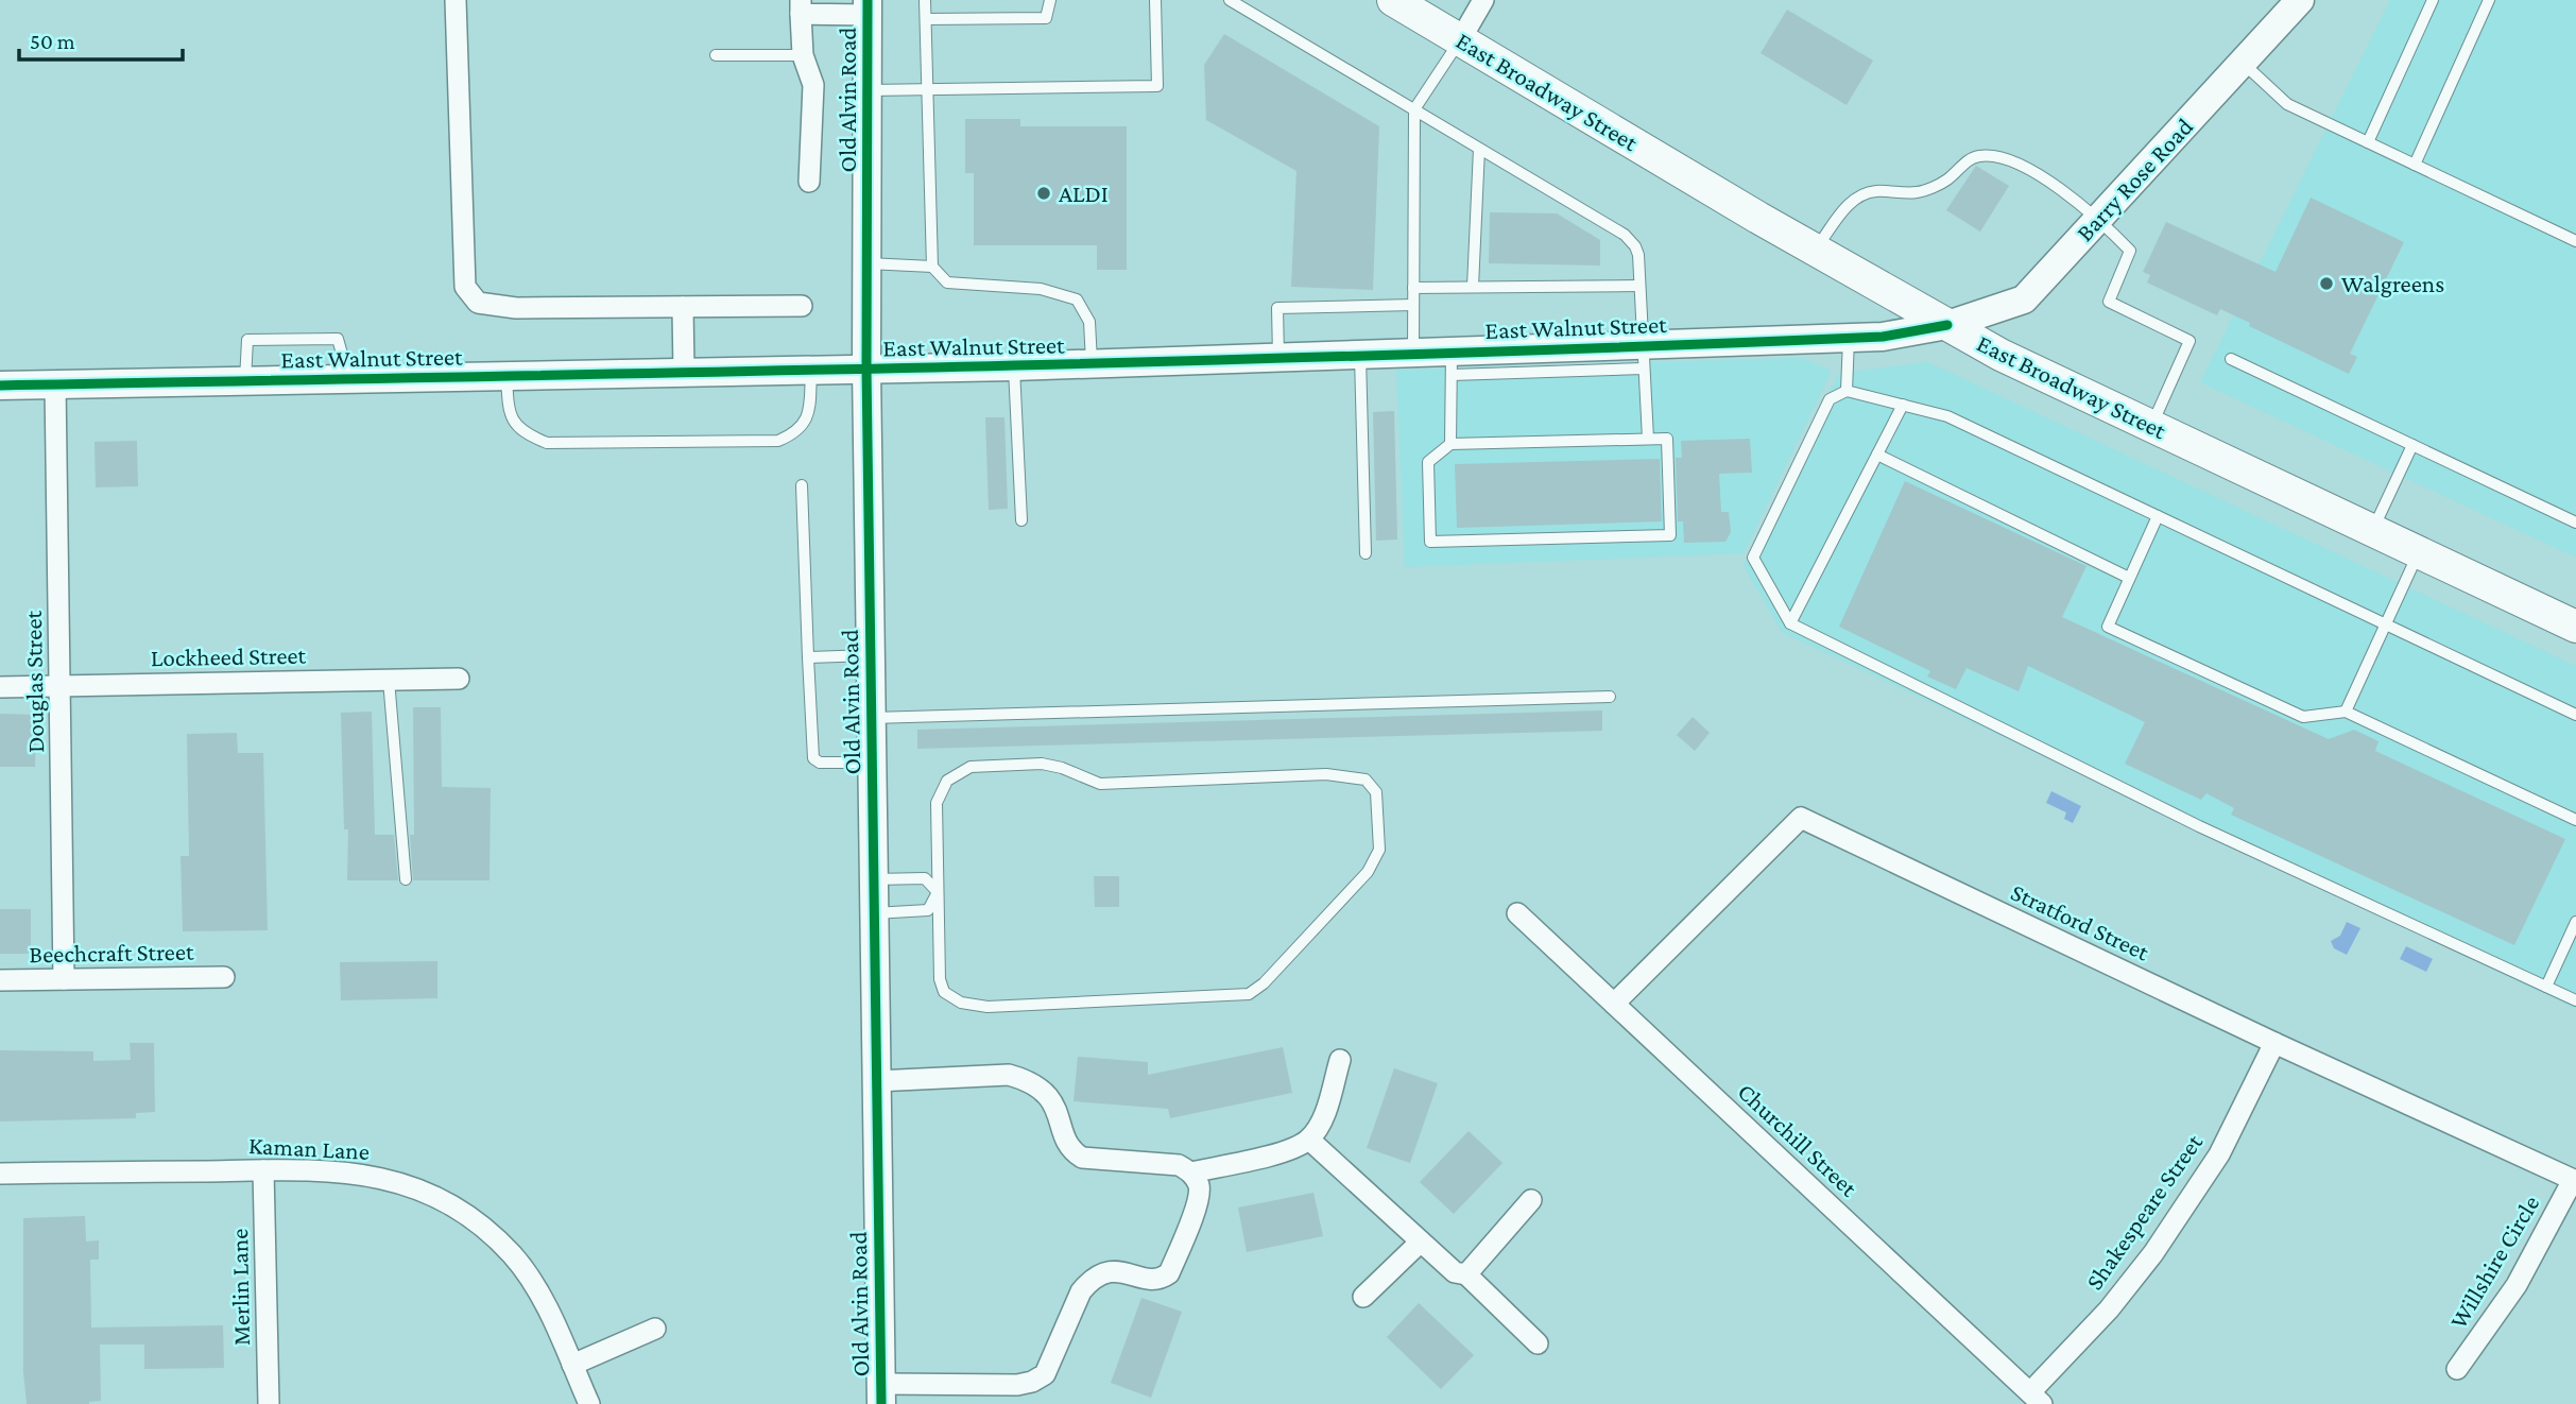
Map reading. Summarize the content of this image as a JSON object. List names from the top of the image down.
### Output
{
  "streets": {
    "main road": ["East Broadway Street"],
    "street": [
      "Old Alvin Road",
      "Barry Rose Road",
      "East Walnut Street",
      "Lockheed Street",
      "Douglas Street",
      "Stratford Street",
      "Beechcraft Street",
      "Churchill Street",
      "Kaman Lane",
      "Shakespeare Street",
      "Willshire Circle",
      "Merlin Lane"
    ]
  },
  "crossings": [
    ["East Broadway Street", "Barry Rose Road"],
    ["East Broadway Street", "East Walnut Street"],
    ["Old Alvin Road", "East Walnut Street"],
    ["Barry Rose Road", "East Walnut Street"],
    ["East Walnut Street", "Douglas Street"],
    ["Lockheed Street", "Douglas Street"],
    ["Douglas Street", "Beechcraft Street"],
    ["Stratford Street", "Churchill Street"],
    ["Stratford Street", "Shakespeare Street"],
    ["Stratford Street", "Willshire Circle"],
    ["Churchill Street", "Shakespeare Street"],
    ["Kaman Lane", "Merlin Lane"]
  ],
  "places": ["ALDI", "Walgreens"],
  "scale_bar": "50 m"
}
